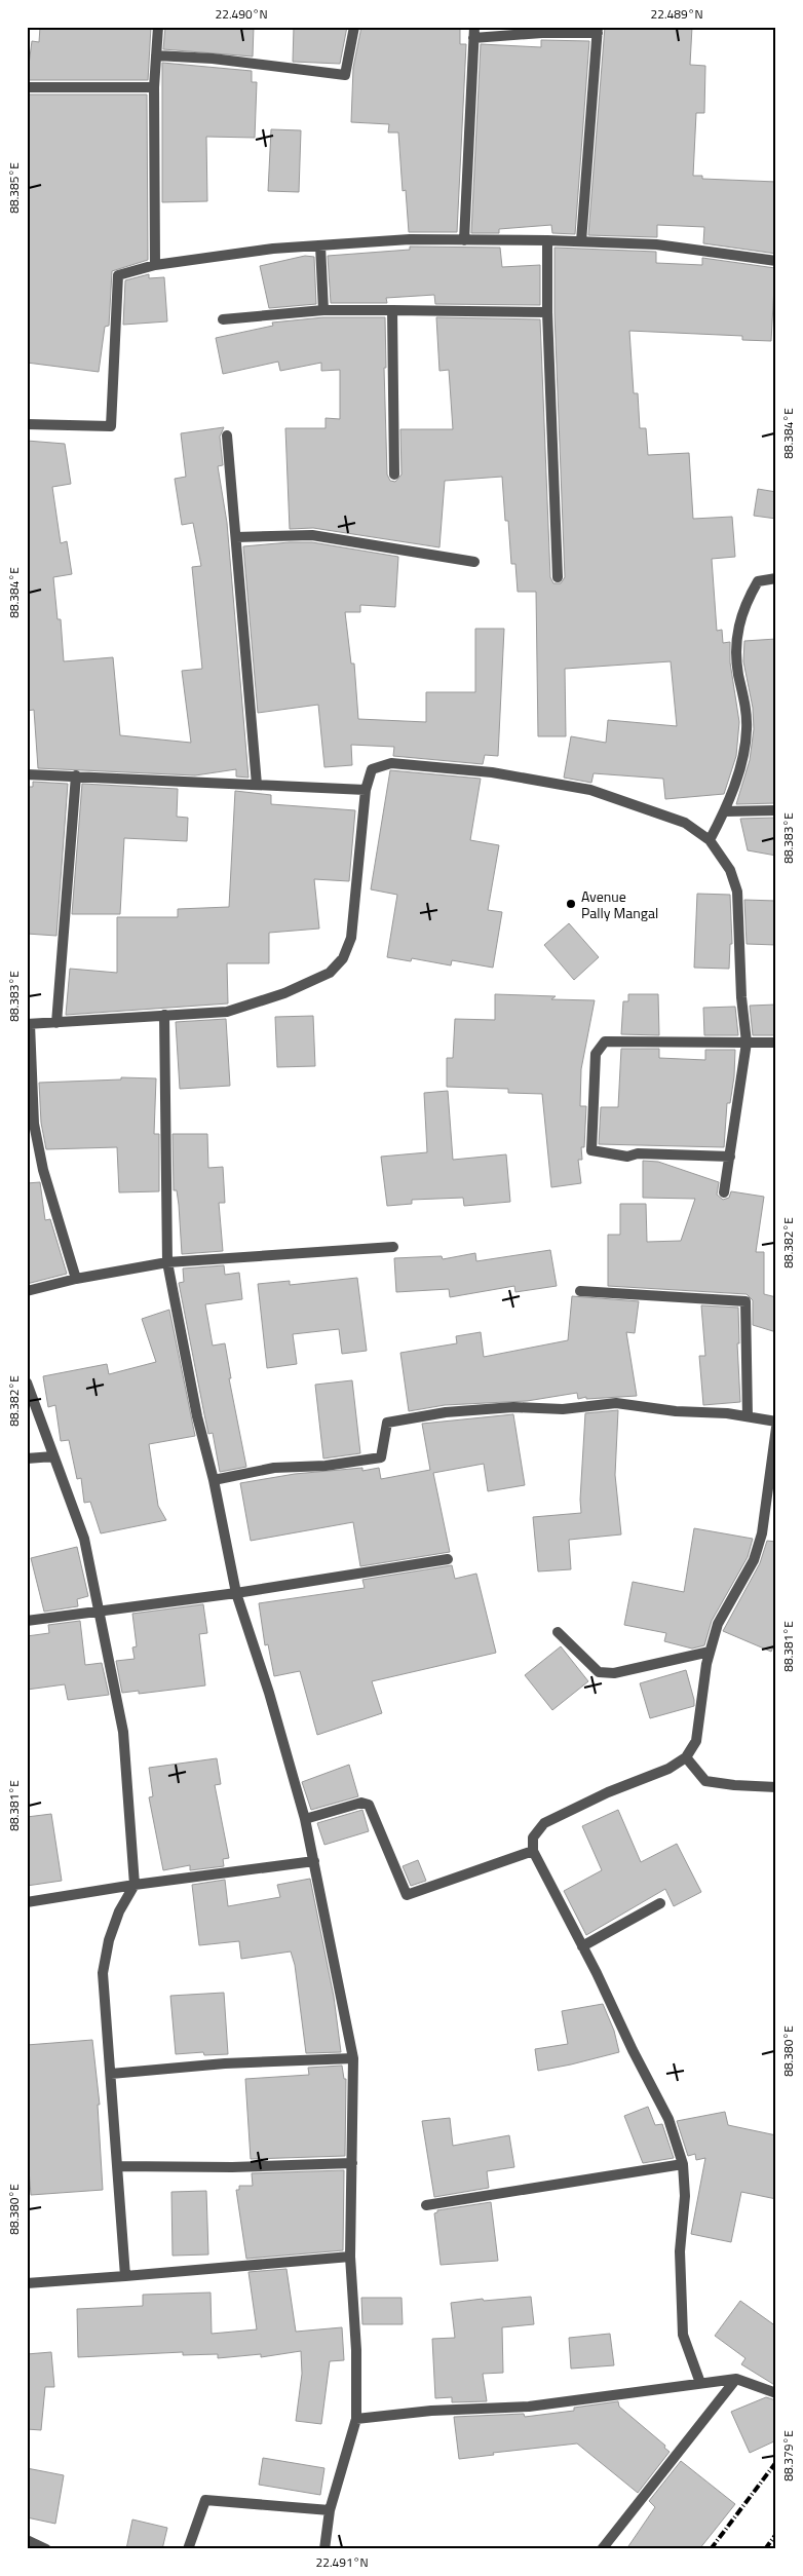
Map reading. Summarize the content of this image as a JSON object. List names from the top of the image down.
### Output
{
  "places": ["Avenue Pally Mangal"],
  "coordinates": [
    "22.490°N",
    "22.489°N",
    "88.385°E",
    "88.384°E",
    "88.383°E",
    "88.382°E",
    "88.381°E",
    "88.380°E",
    "88.379°E",
    "22.491°N"
  ]
}
